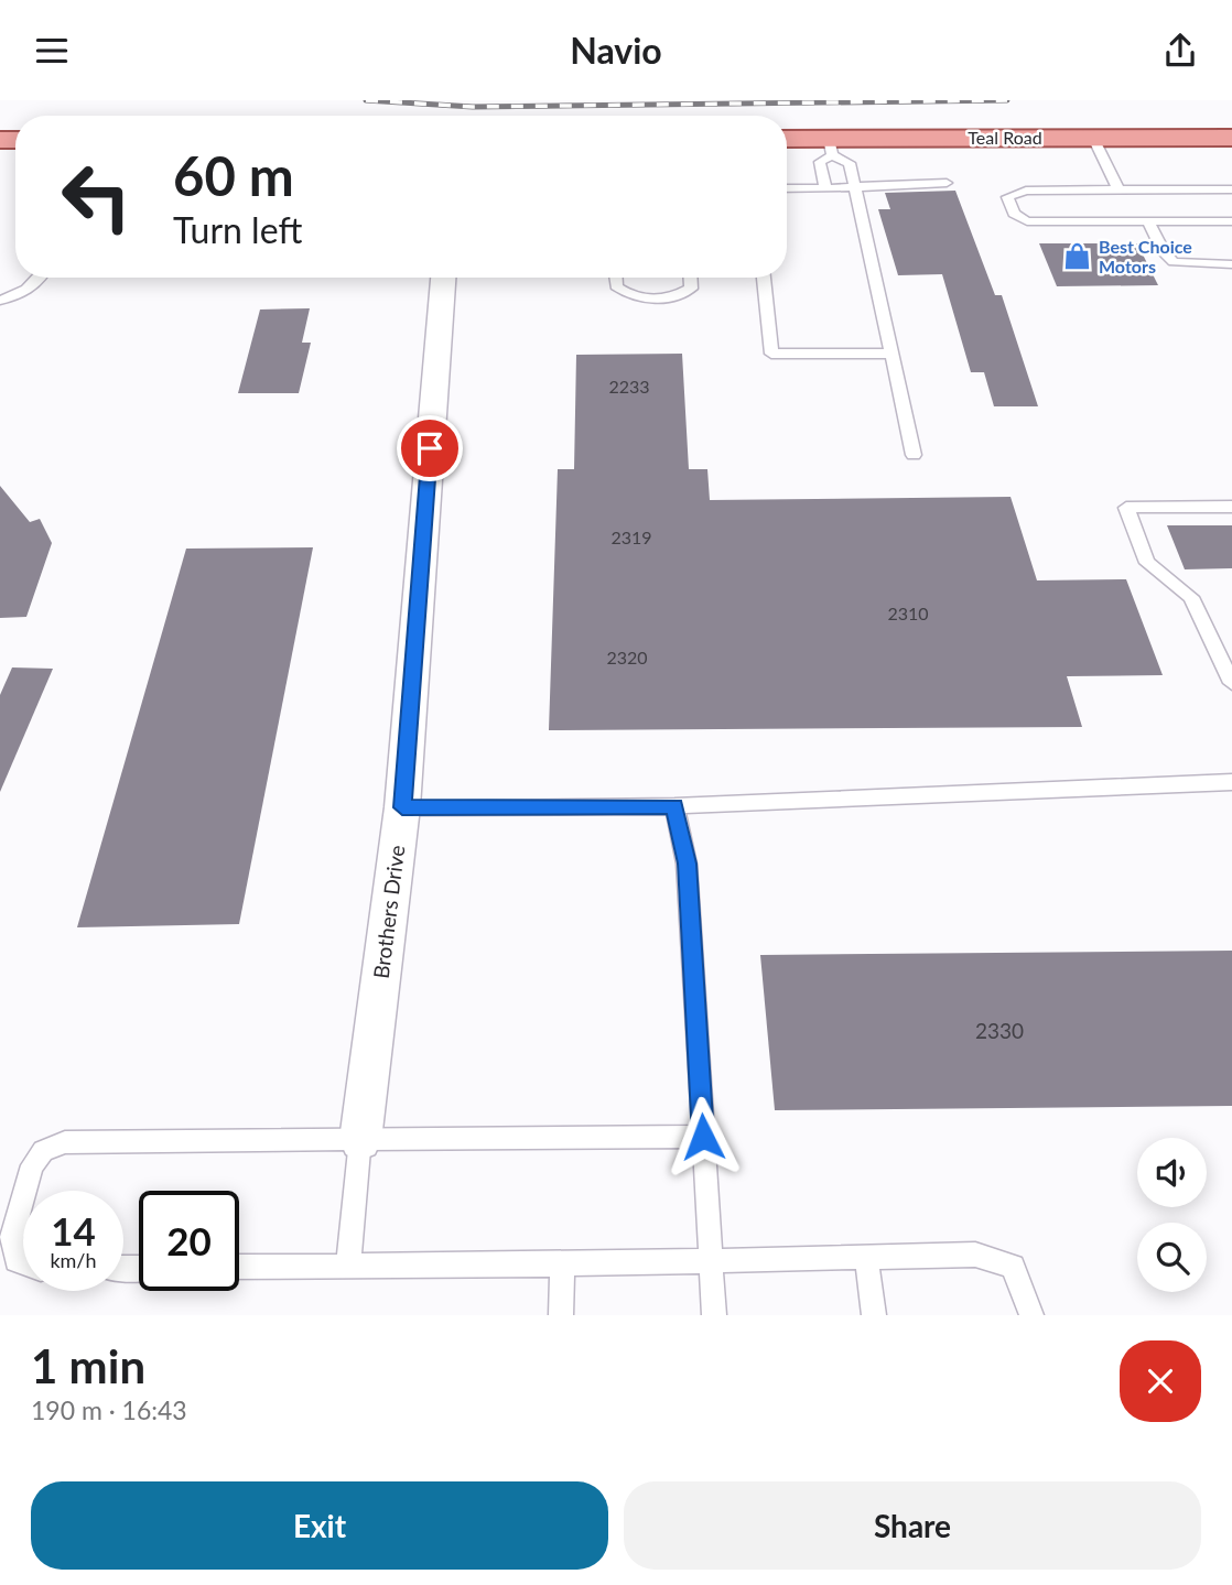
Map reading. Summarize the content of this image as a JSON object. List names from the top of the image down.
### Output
{
  "streets": {
    "main road": ["Teal Road"],
    "street": ["Brothers Drive"]
  },
  "places": {
    "shop": ["Best Choice Motors"]
  },
  "house_numbers": [
    "2233",
    "2319",
    "2310",
    "2320",
    "2330"
  ],
  "page": {
    "header": "Navio",
    "turn": ["60 m", "Turn left"],
    "speed": "14 km/h",
    "limit": "20",
    "heading": ["1 min", "190 m · 16:43"],
    "buttons": ["Exit", "Share"]
  }
}
